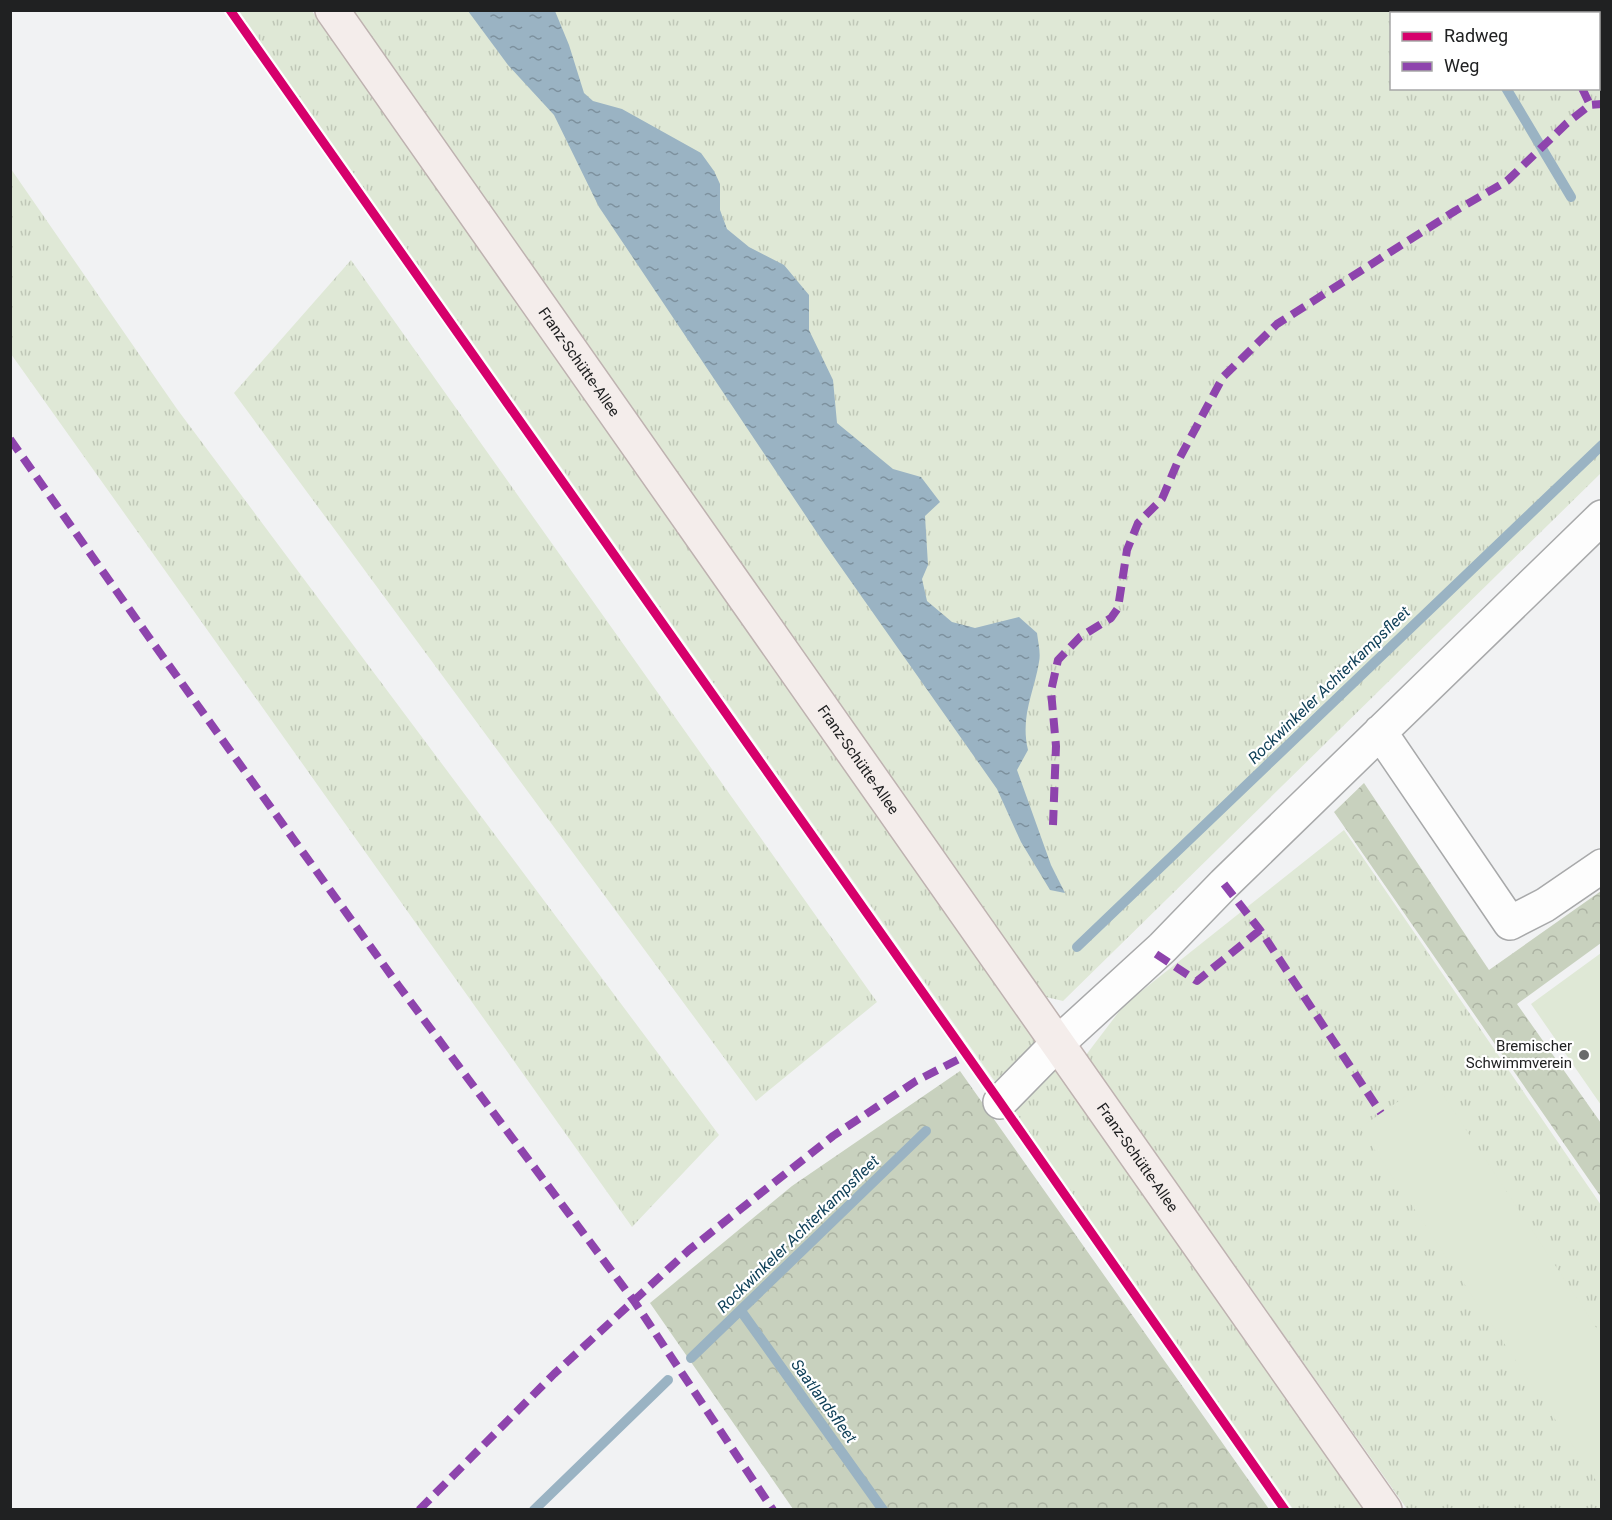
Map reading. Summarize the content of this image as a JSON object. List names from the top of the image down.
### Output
{
  "streets": {
    "main road": ["Franz-Schütte-Allee"]
  },
  "water": ["Rockwinkeler Achterkampsfleet", "Saatlandsfleet"],
  "places": ["Bremischer Schwimmverein"],
  "legend": ["Radweg", "Weg"]
}
